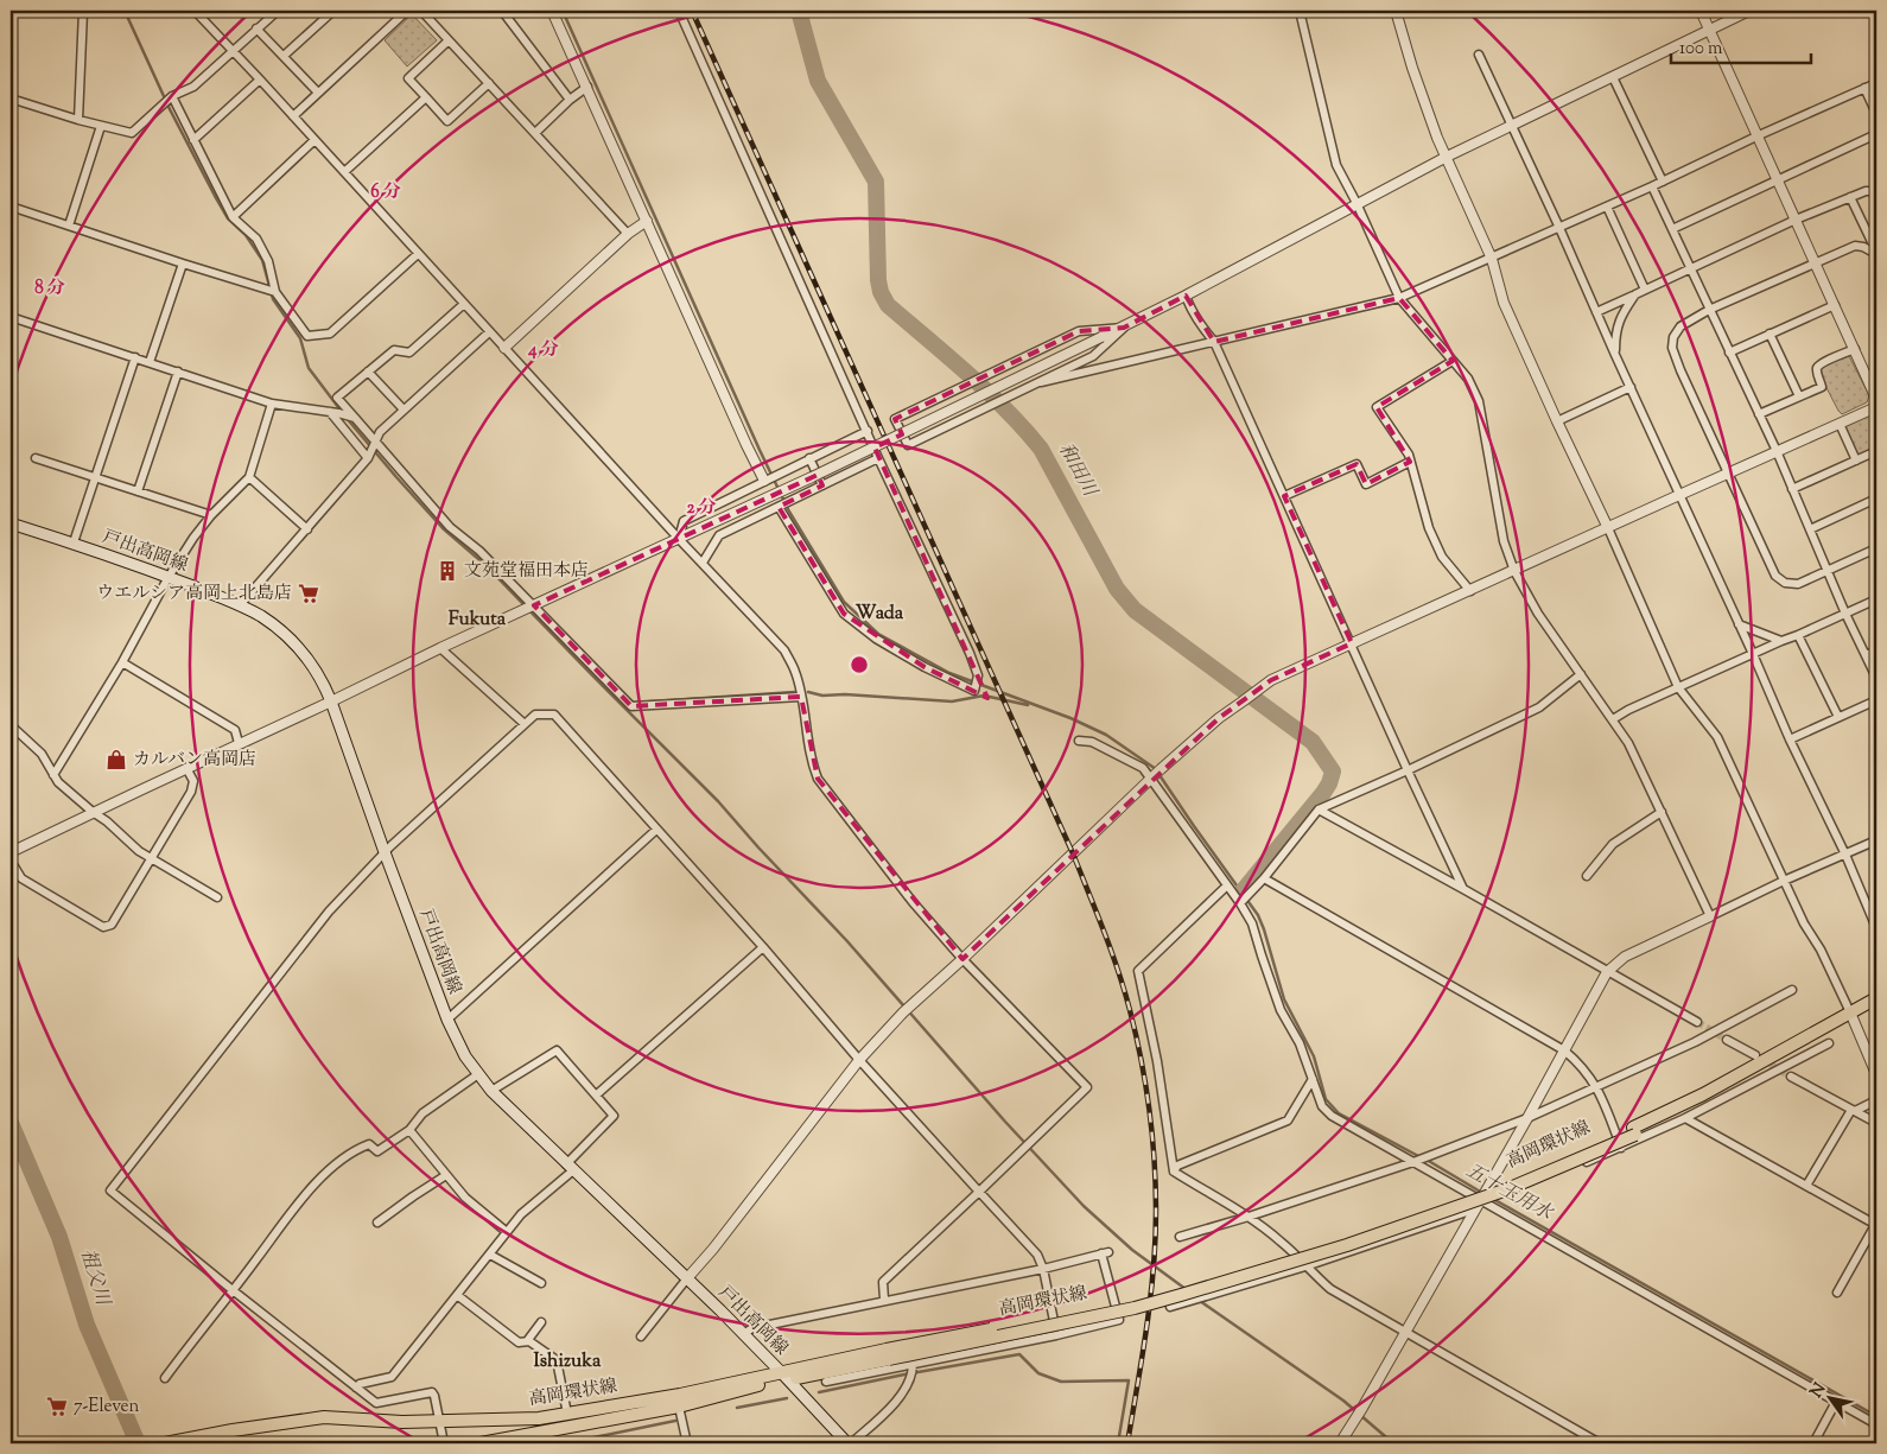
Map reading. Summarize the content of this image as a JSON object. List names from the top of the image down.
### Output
{
  "streets": {
    "main road": ["戸出高岡線", "高岡環状線"]
  },
  "crossings": [
    ["戸出高岡線", "高岡環状線"]
  ],
  "districts": ["Wada", "Fukuta", "Ishizuka"],
  "water": ["和田川", "五十玉用水", "祖父川"],
  "places": {
    "building": ["文苑堂福田本店"],
    "supermarket": ["ウエルシア高岡上北島店", "7-Eleven"],
    "shop": ["カルバン高岡店"]
  },
  "scale_bar": "100 m",
  "north": "top left",
  "rings": [
    "6 分",
    "8 分",
    "4 分",
    "2 分"
  ]
}
